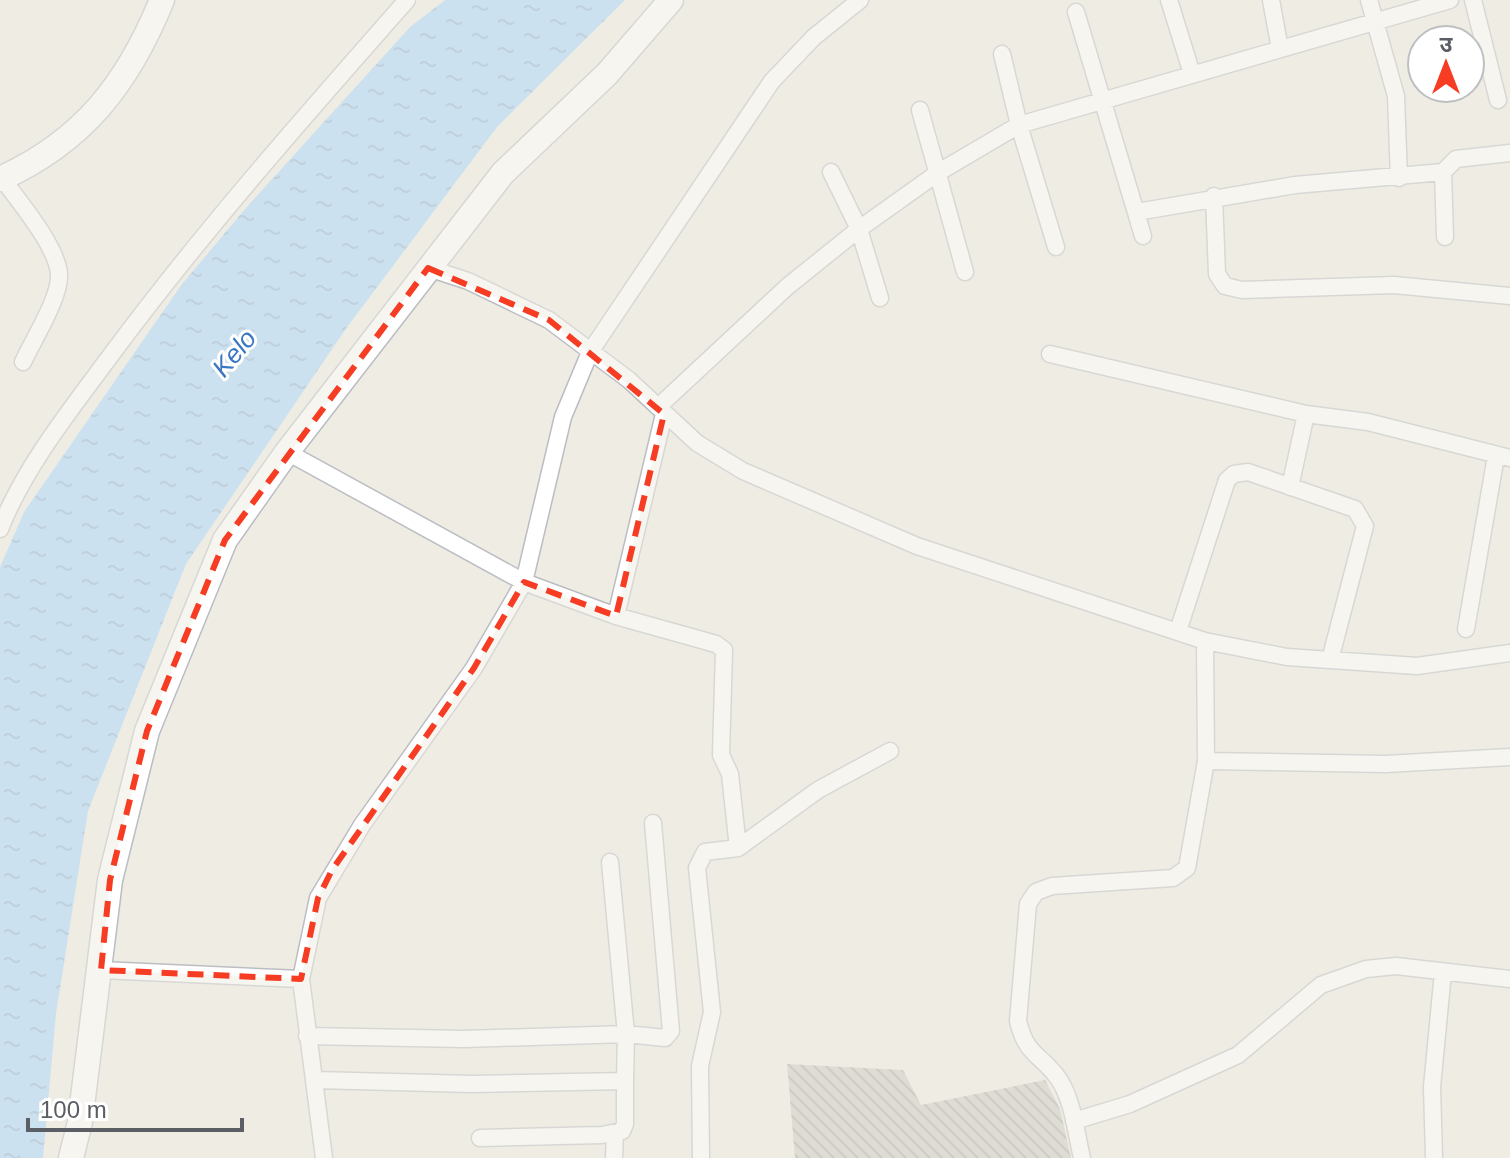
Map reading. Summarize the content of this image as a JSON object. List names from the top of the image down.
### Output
{
  "water": ["Kelo"],
  "scale_bar": "100 m",
  "north": "top"
}
